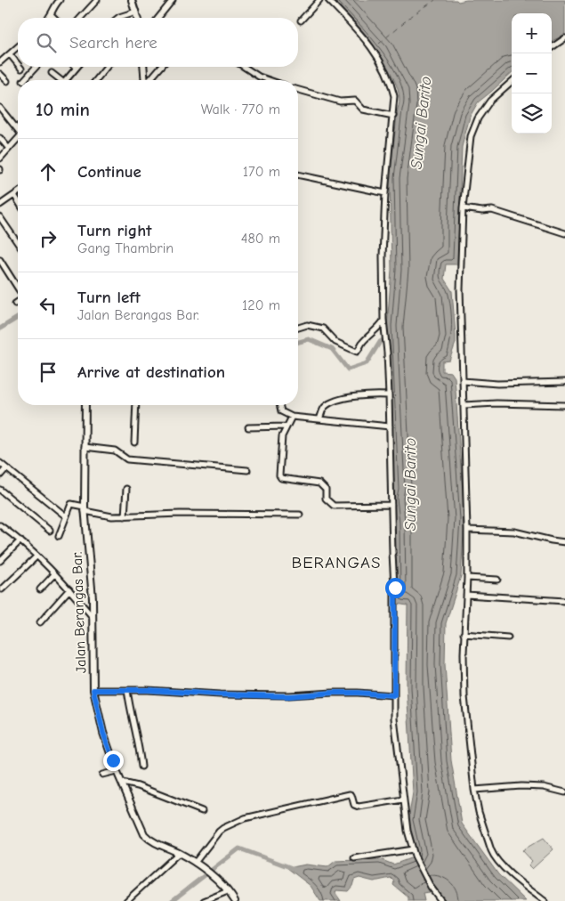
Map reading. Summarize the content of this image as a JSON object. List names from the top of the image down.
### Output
{
  "streets": {
    "main road": ["Jalan Berangas Bar."]
  },
  "districts": ["BERANGAS"],
  "water": ["Sungai Barito"],
  "page": {
    "map_buttons": ["+", "−"],
    "search": "Search here",
    "heading": ["10 min", "Walk · 770 m"],
    "list": [
      ["Continue", "170 m"],
      ["Turn right", "Gang Thambrin", "480 m"],
      ["Turn left", "Jalan Berangas Bar.", "120 m"],
      "Arrive at destination"
    ]
  }
}
